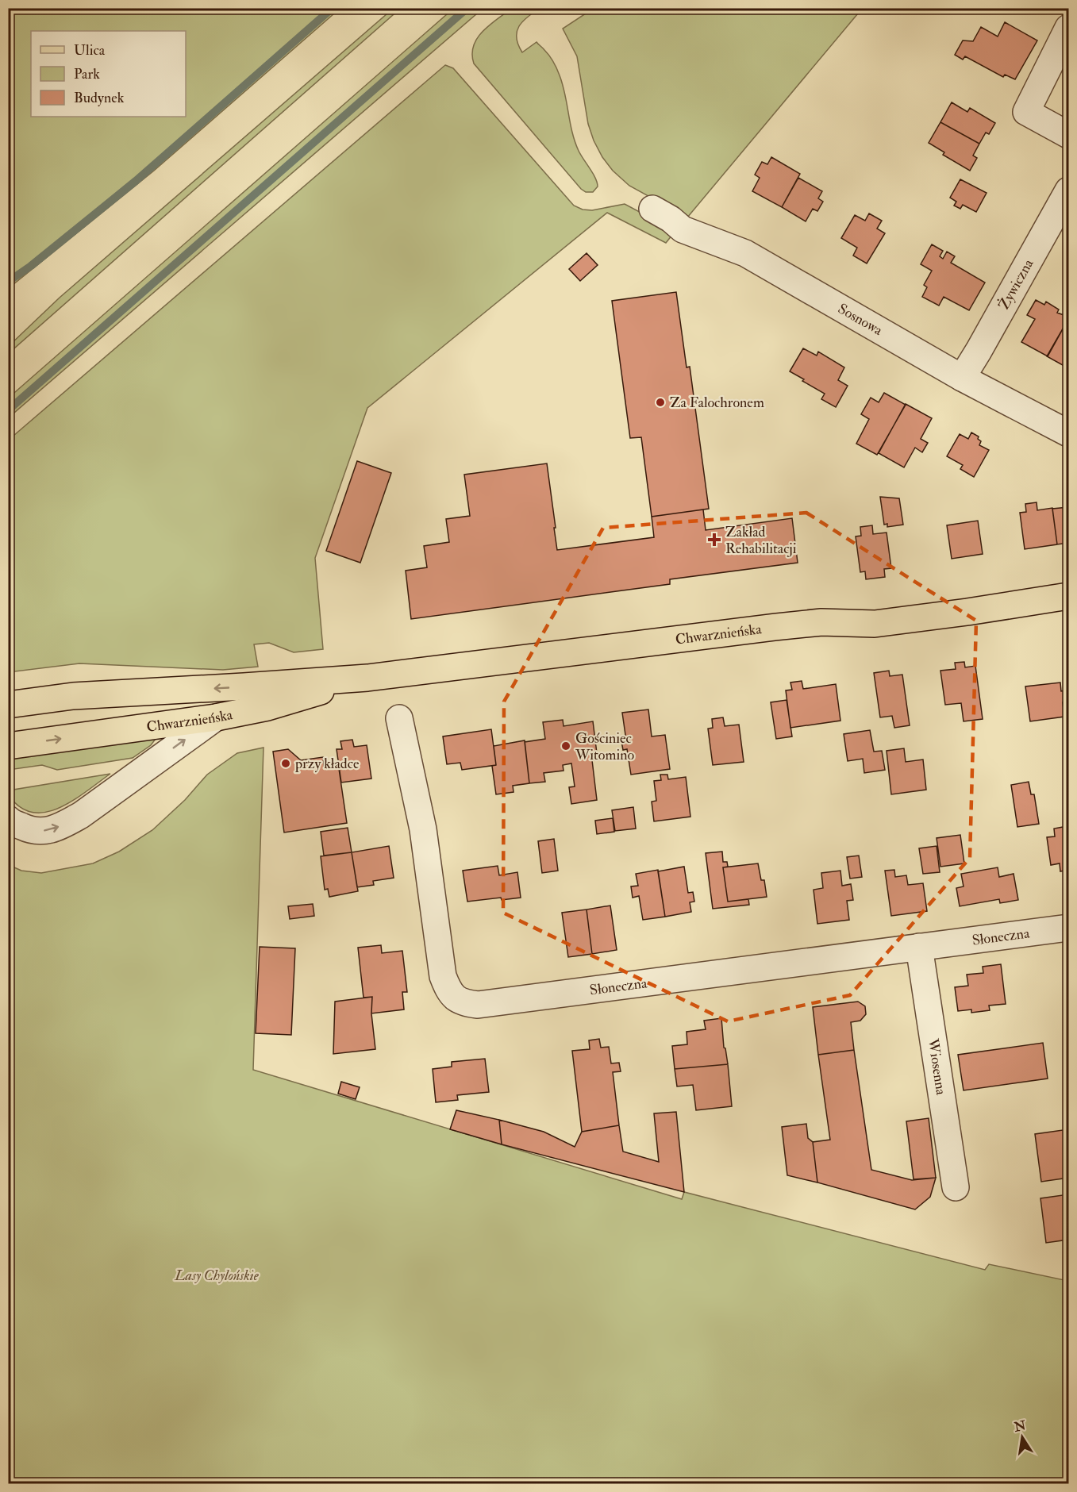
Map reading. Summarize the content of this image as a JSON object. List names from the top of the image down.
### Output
{
  "streets": {
    "main road": ["Chwarznieńska"],
    "street": [
      "Żywiczna",
      "Sosnowa",
      "Słoneczna",
      "Wiosenna"
    ]
  },
  "crossings": [
    ["Żywiczna", "Sosnowa"],
    ["Słoneczna", "Wiosenna"]
  ],
  "parks": ["Lasy Chylońskie"],
  "places": {
    "other": ["Za Falochronem", "Gościniec Witomino", "przy kładce"],
    "health": ["Zakład Rehabilitacji"]
  },
  "legend": ["Ulica", "Park", "Budynek"],
  "north": "top"
}
